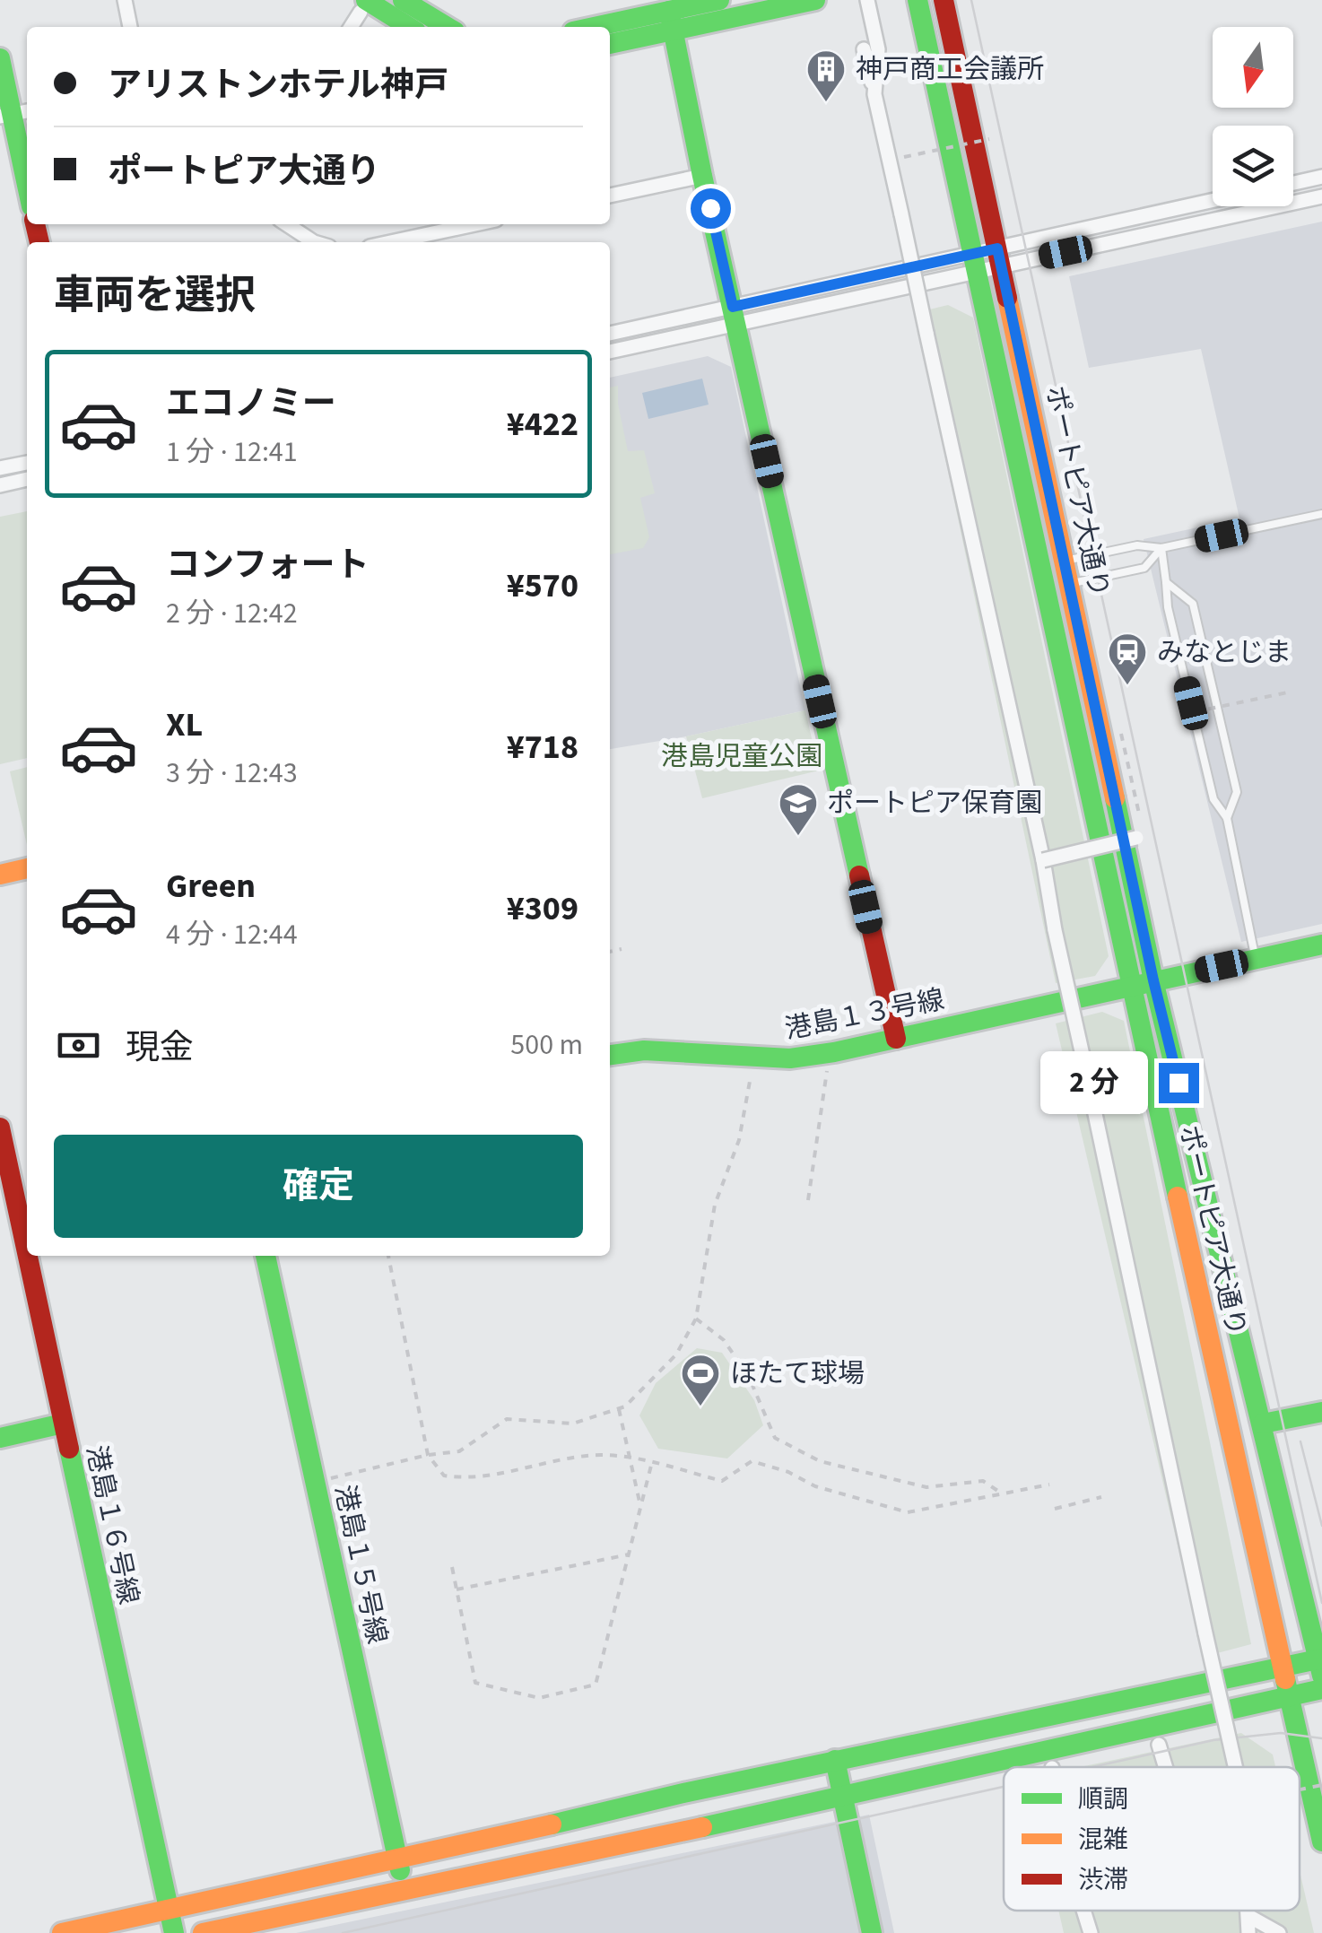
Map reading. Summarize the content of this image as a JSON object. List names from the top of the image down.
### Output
{
  "streets": {
    "street": [
      "ポートピア大通り",
      "港島１３号線",
      "港島１６号線",
      "港島１５号線"
    ]
  },
  "crossings": [
    ["ポートピア大通り", "港島１３号線"]
  ],
  "parks": ["港島児童公園"],
  "places": {
    "building": ["神戸商工会議所"],
    "station": ["みなとじま"],
    "school or university": ["ポートピア保育園"],
    "sports": ["ほたて球場"]
  },
  "legend": ["順調", "混雑", "渋滞"],
  "north": "bottom",
  "page": {
    "banner": ["アリストンホテル神戸", "ポートピア大通り"],
    "heading": "車両を選択",
    "list": [
      {
        "name": "エコノミー",
        "note": "1 分 · 12:41",
        "value": "¥422"
      },
      {
        "name": "コンフォート",
        "note": "2 分 · 12:42",
        "value": "¥570"
      },
      {
        "name": "XL",
        "note": "3 分 · 12:43",
        "value": "¥718"
      },
      {
        "name": "Green",
        "note": "4 分 · 12:44",
        "value": "¥309"
      }
    ],
    "pay": ["現金", "500 m"],
    "bubble": "2 分",
    "buttons": "確定"
  }
}
